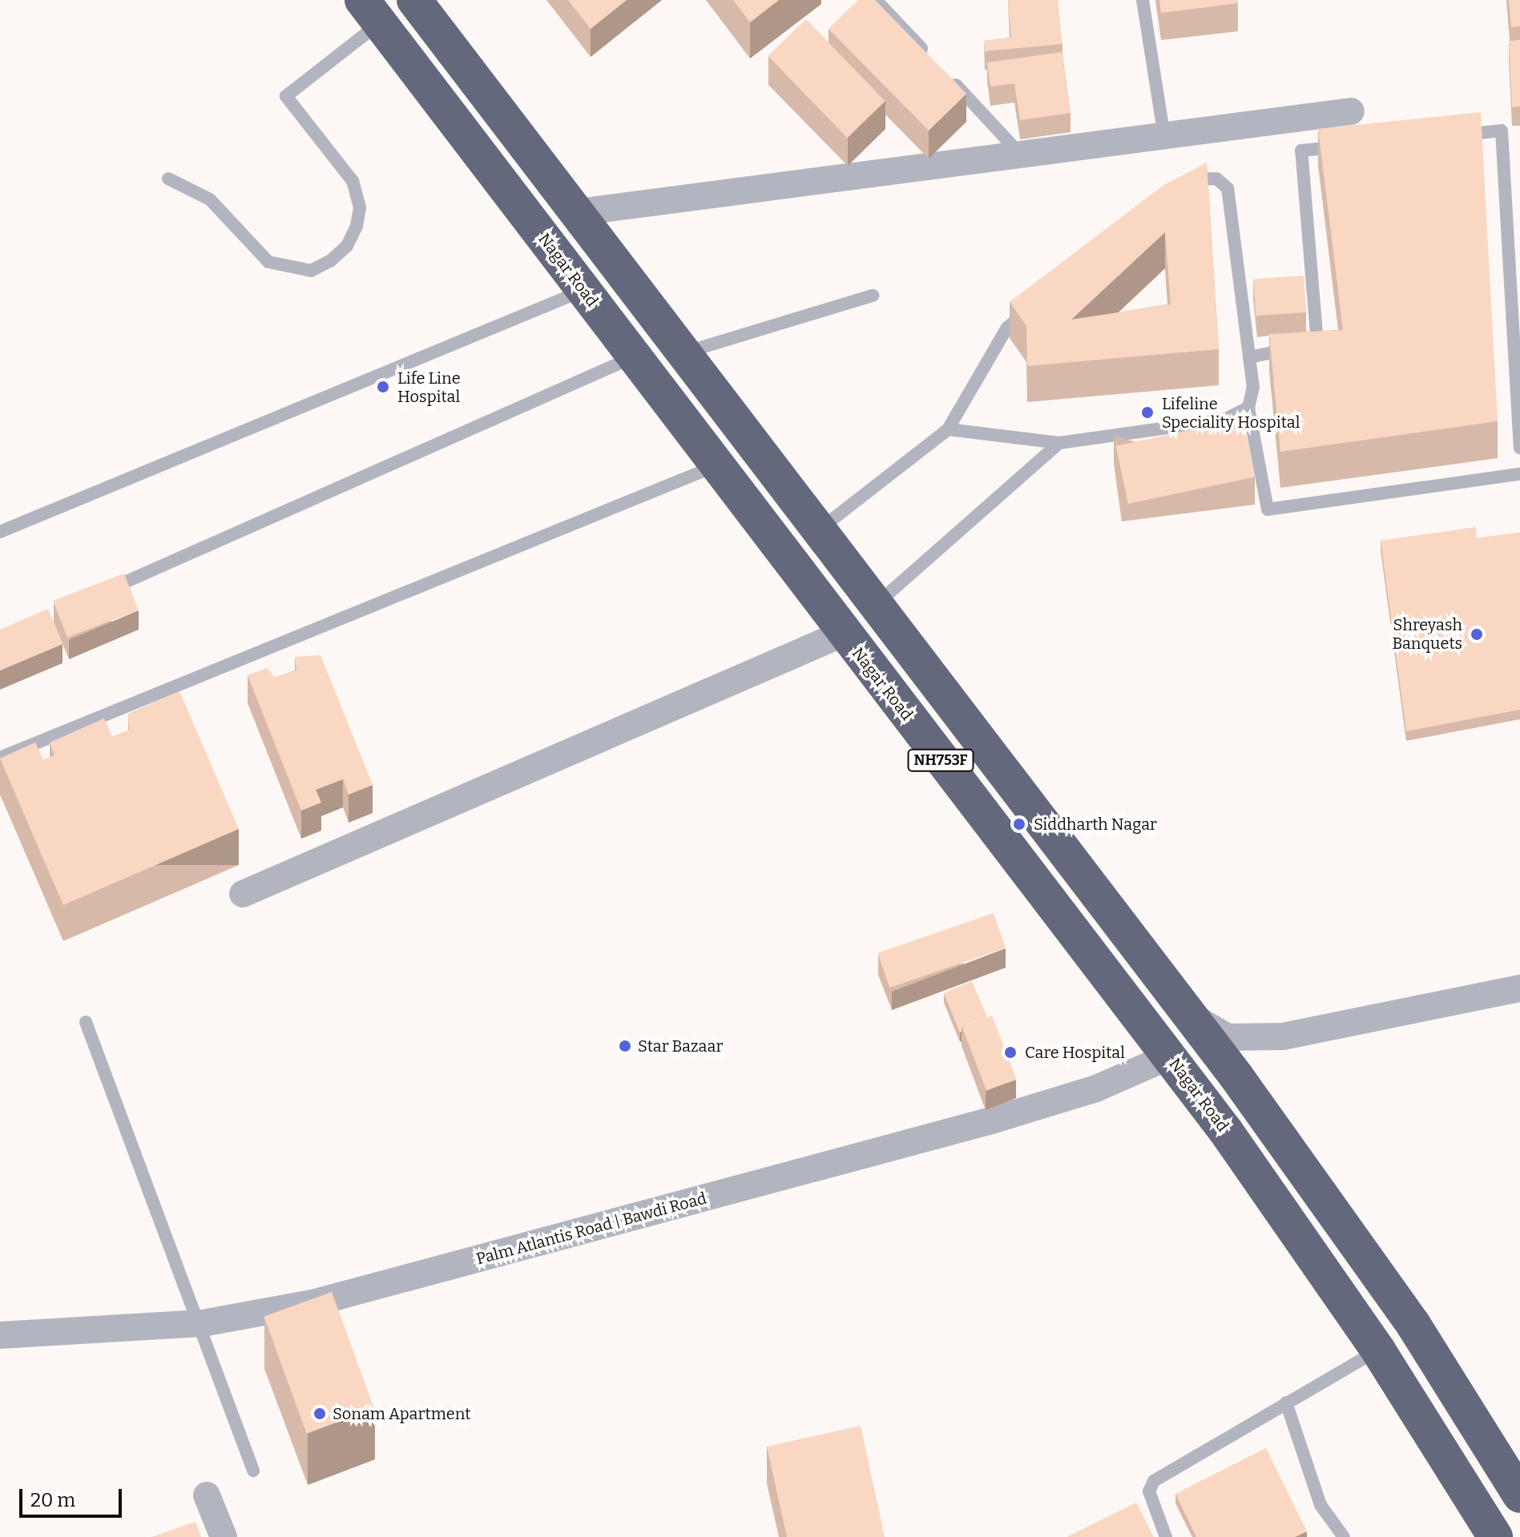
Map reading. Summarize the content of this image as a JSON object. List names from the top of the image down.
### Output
{
  "streets": {
    "highway": ["Nagar Road", "NH753F"],
    "street": ["Palm Atlantis Road | Bawdi Road"]
  },
  "crossings": [
    ["Nagar Road", "Palm Atlantis Road | Bawdi Road"]
  ],
  "places": [
    "Life Line Hospital",
    "Lifeline Speciality Hospital",
    "Shreyash Banquets",
    "Siddharth Nagar",
    "Star Bazaar",
    "Care Hospital",
    "Sonam Apartment"
  ],
  "scale_bar": "20 m"
}
